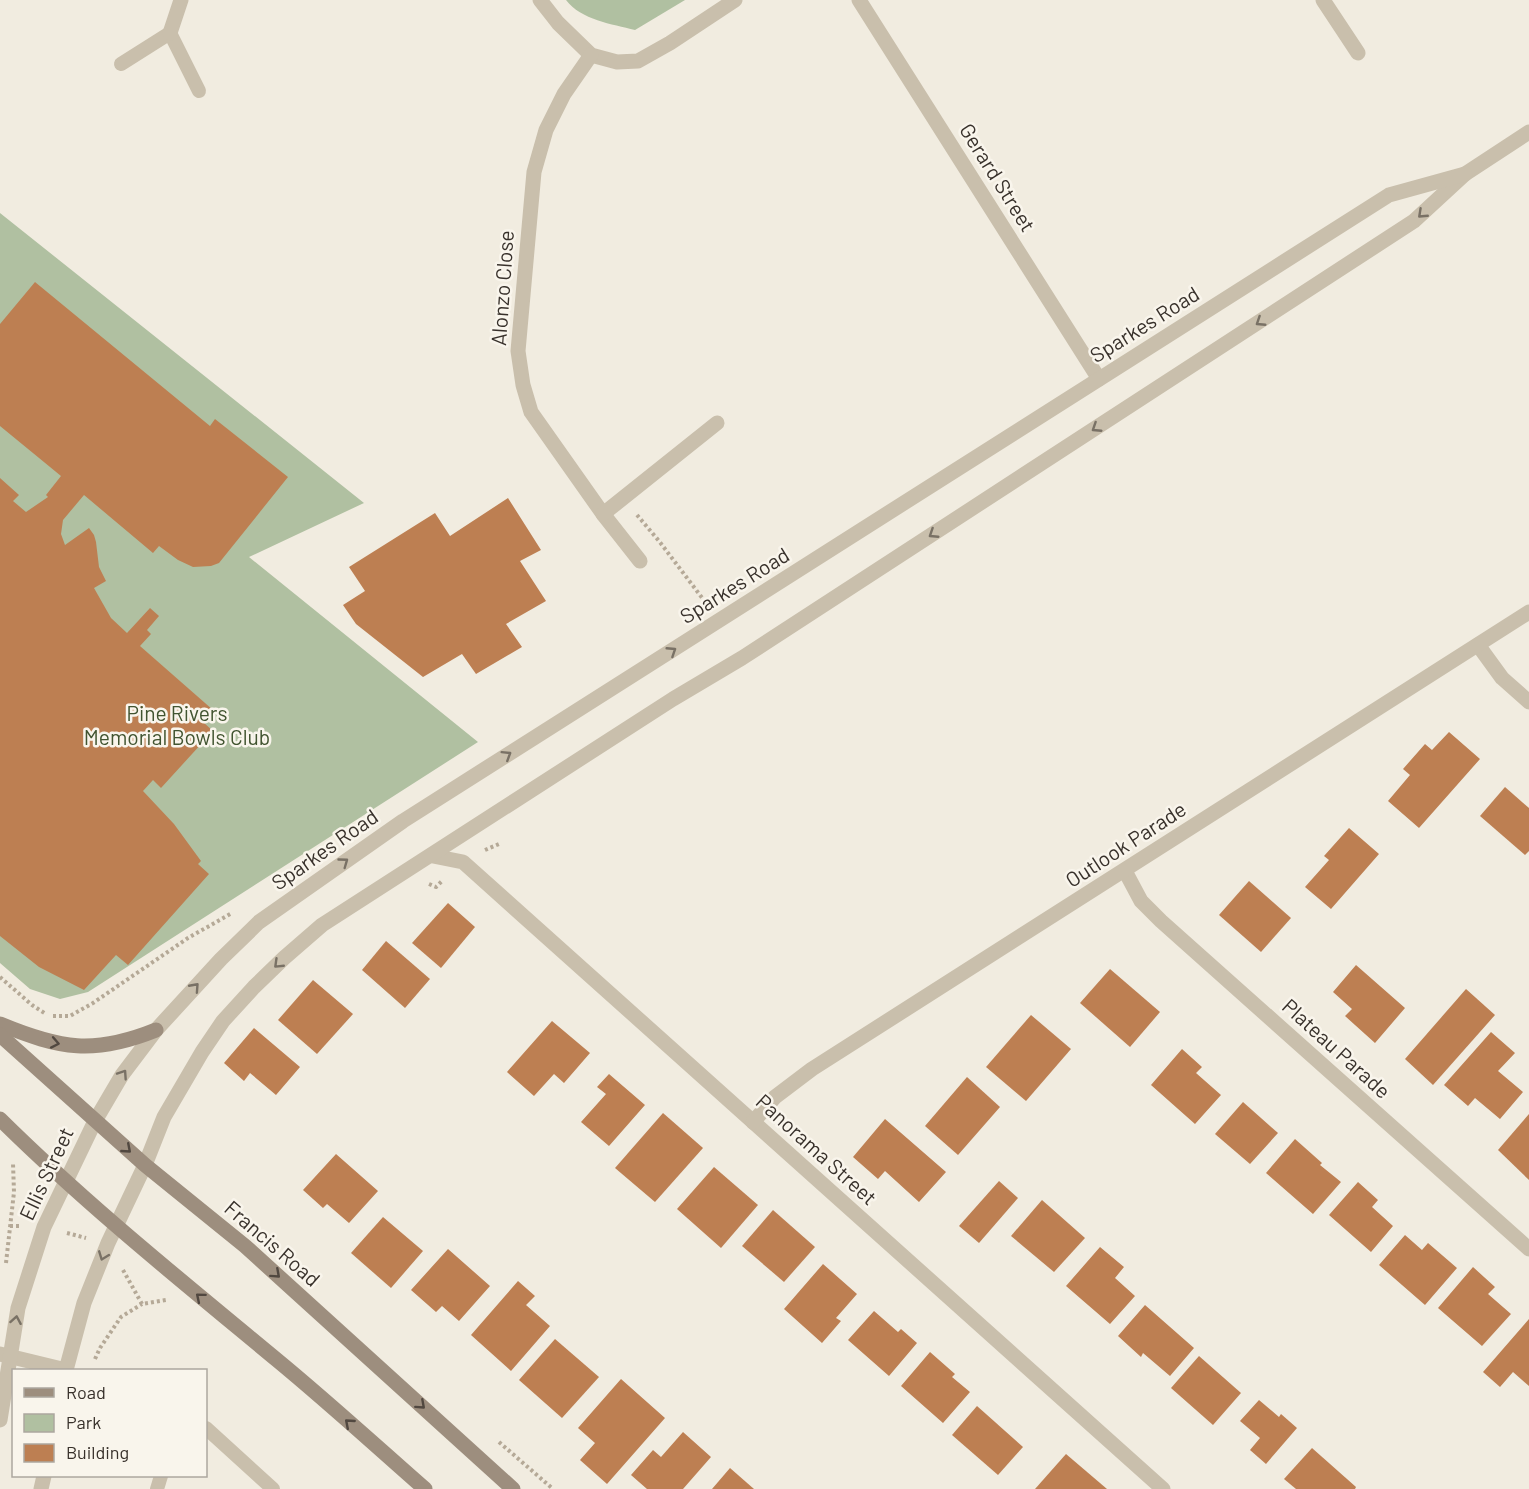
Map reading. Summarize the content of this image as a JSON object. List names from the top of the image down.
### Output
{
  "streets": {
    "main road": ["Francis Road"],
    "street": [
      "Gerard Street",
      "Alonzo Close",
      "Sparkes Road",
      "Outlook Parade",
      "Plateau Parade",
      "Panorama Street",
      "Ellis Street"
    ]
  },
  "crossings": [
    ["Gerard Street", "Sparkes Road"],
    ["Sparkes Road", "Panorama Street"],
    ["Sparkes Road", "Ellis Street"],
    ["Sparkes Road", "Francis Road"],
    ["Outlook Parade", "Plateau Parade"],
    ["Outlook Parade", "Panorama Street"],
    ["Ellis Street", "Francis Road"]
  ],
  "parks": ["Pine Rivers Memorial Bowls Club"],
  "legend": ["Road", "Park", "Building"]
}
